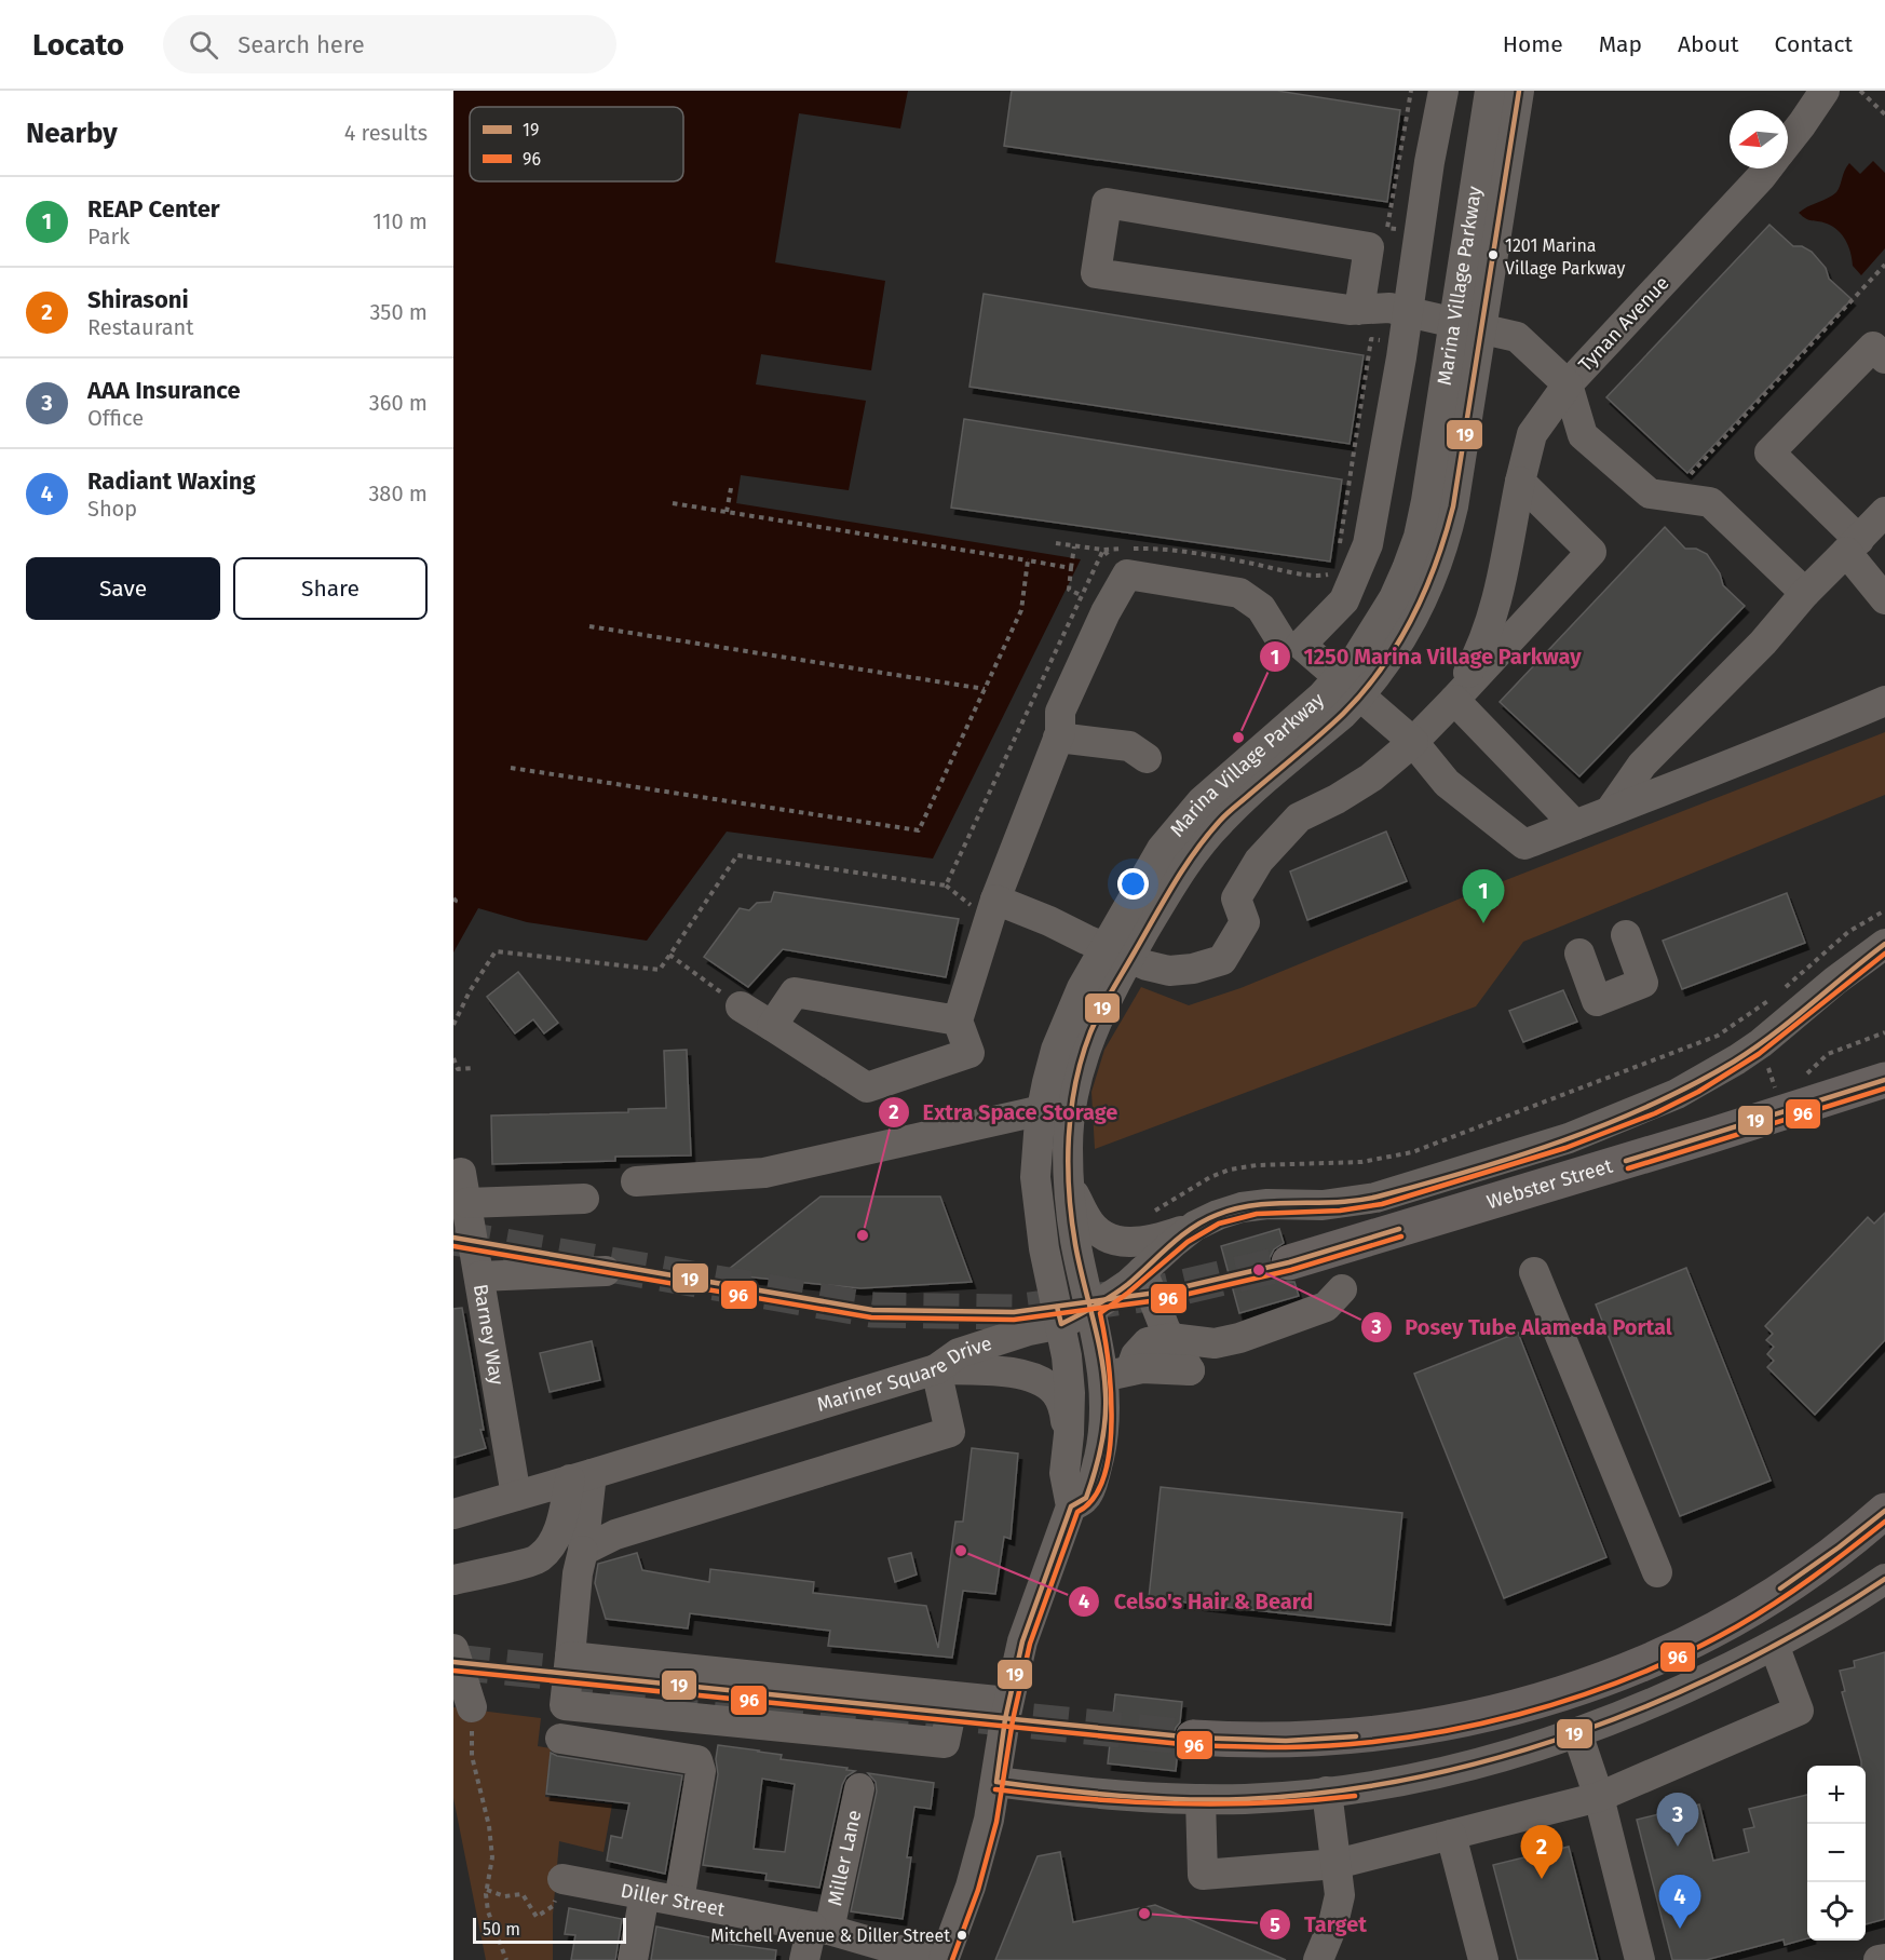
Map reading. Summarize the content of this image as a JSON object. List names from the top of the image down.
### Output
{
  "streets": {
    "main road": ["Webster Street"],
    "street": [
      "Marina Village Parkway",
      "Tynan Avenue",
      "Barney Way",
      "Mariner Square Drive",
      "Miller Lane",
      "Diller Street"
    ]
  },
  "crossings": [
    ["Marina Village Parkway", "Mariner Square Drive"],
    ["Barney Way", "Mariner Square Drive"],
    ["Miller Lane", "Diller Street"]
  ],
  "places": [
    "1201 Marina Village Parkway",
    "1250 Marina Village Parkway",
    "Extra Space Storage",
    "Posey Tube Alameda Portal",
    "Celso's Hair & Beard",
    "Target",
    "Mitchell Avenue & Diller Street"
  ],
  "lines": ["transit line 19", "transit line 96"],
  "legend": ["19", "96"],
  "scale_bar": "50 m",
  "north": "left",
  "page": {
    "header": "Locato",
    "search": "Search here",
    "nav": [
      "Home",
      "Map",
      "About",
      "Contact"
    ],
    "heading": ["Nearby", "4 results"],
    "list": [
      {
        "mark": "1",
        "name": "REAP Center",
        "note": "Park",
        "value": "110 m"
      },
      {
        "mark": "2",
        "name": "Shirasoni",
        "note": "Restaurant",
        "value": "350 m"
      },
      {
        "mark": "3",
        "name": "AAA Insurance",
        "note": "Office",
        "value": "360 m"
      },
      {
        "mark": "4",
        "name": "Radiant Waxing",
        "note": "Shop",
        "value": "380 m"
      }
    ],
    "buttons": ["Save", "Share"],
    "pins": [
      "1",
      "3",
      "2",
      "4"
    ],
    "map_buttons": ["+", "−"],
    "scale": "50 m"
  }
}
